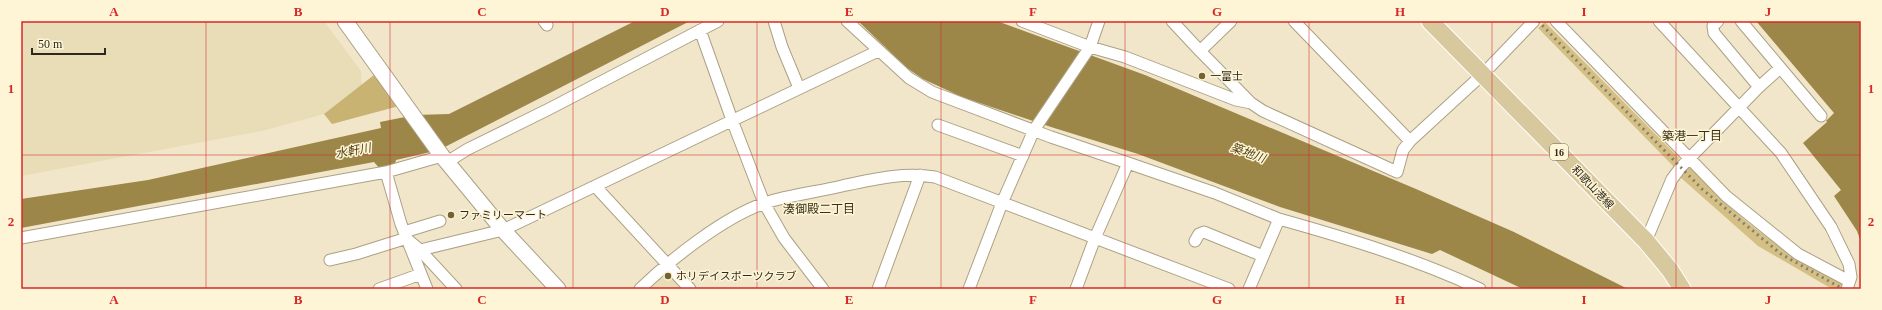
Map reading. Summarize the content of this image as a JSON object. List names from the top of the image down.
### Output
{
  "streets": {
    "main road": ["16", "和歌山港線"]
  },
  "districts": ["築港一丁目", "湊御殿二丁目"],
  "water": ["水軒川", "築地川"],
  "places": ["一富士", "ファミリーマート", "ホリデイスポーツクラブ"],
  "scale_bar": "50 m",
  "grid": {
    "columns": [
      "A",
      "B",
      "C",
      "D",
      "E",
      "F",
      "G",
      "H",
      "I",
      "J"
    ],
    "rows": ["1", "2"]
  }
}
